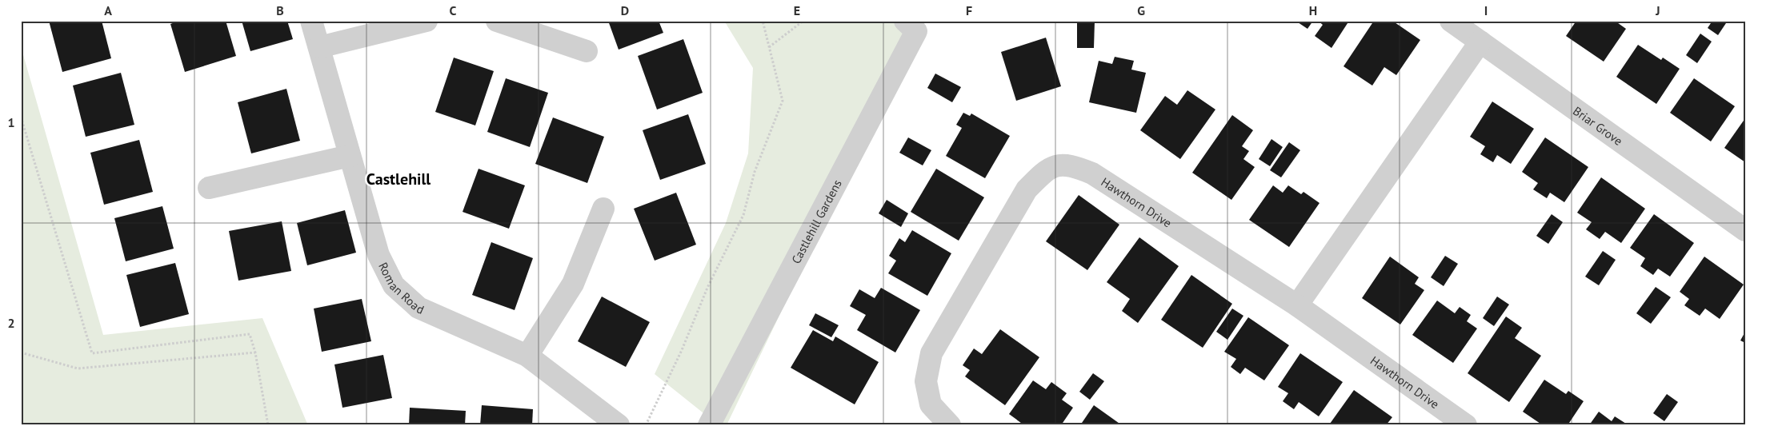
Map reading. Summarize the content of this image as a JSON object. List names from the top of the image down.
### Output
{
  "streets": {
    "street": [
      "Briar Grove",
      "Hawthorn Drive",
      "Castlehill Gardens",
      "Roman Road"
    ]
  },
  "districts": ["Castlehill"],
  "grid": {
    "columns": [
      "A",
      "B",
      "C",
      "D",
      "E",
      "F",
      "G",
      "H",
      "I",
      "J"
    ],
    "rows": ["1", "2"]
  }
}
